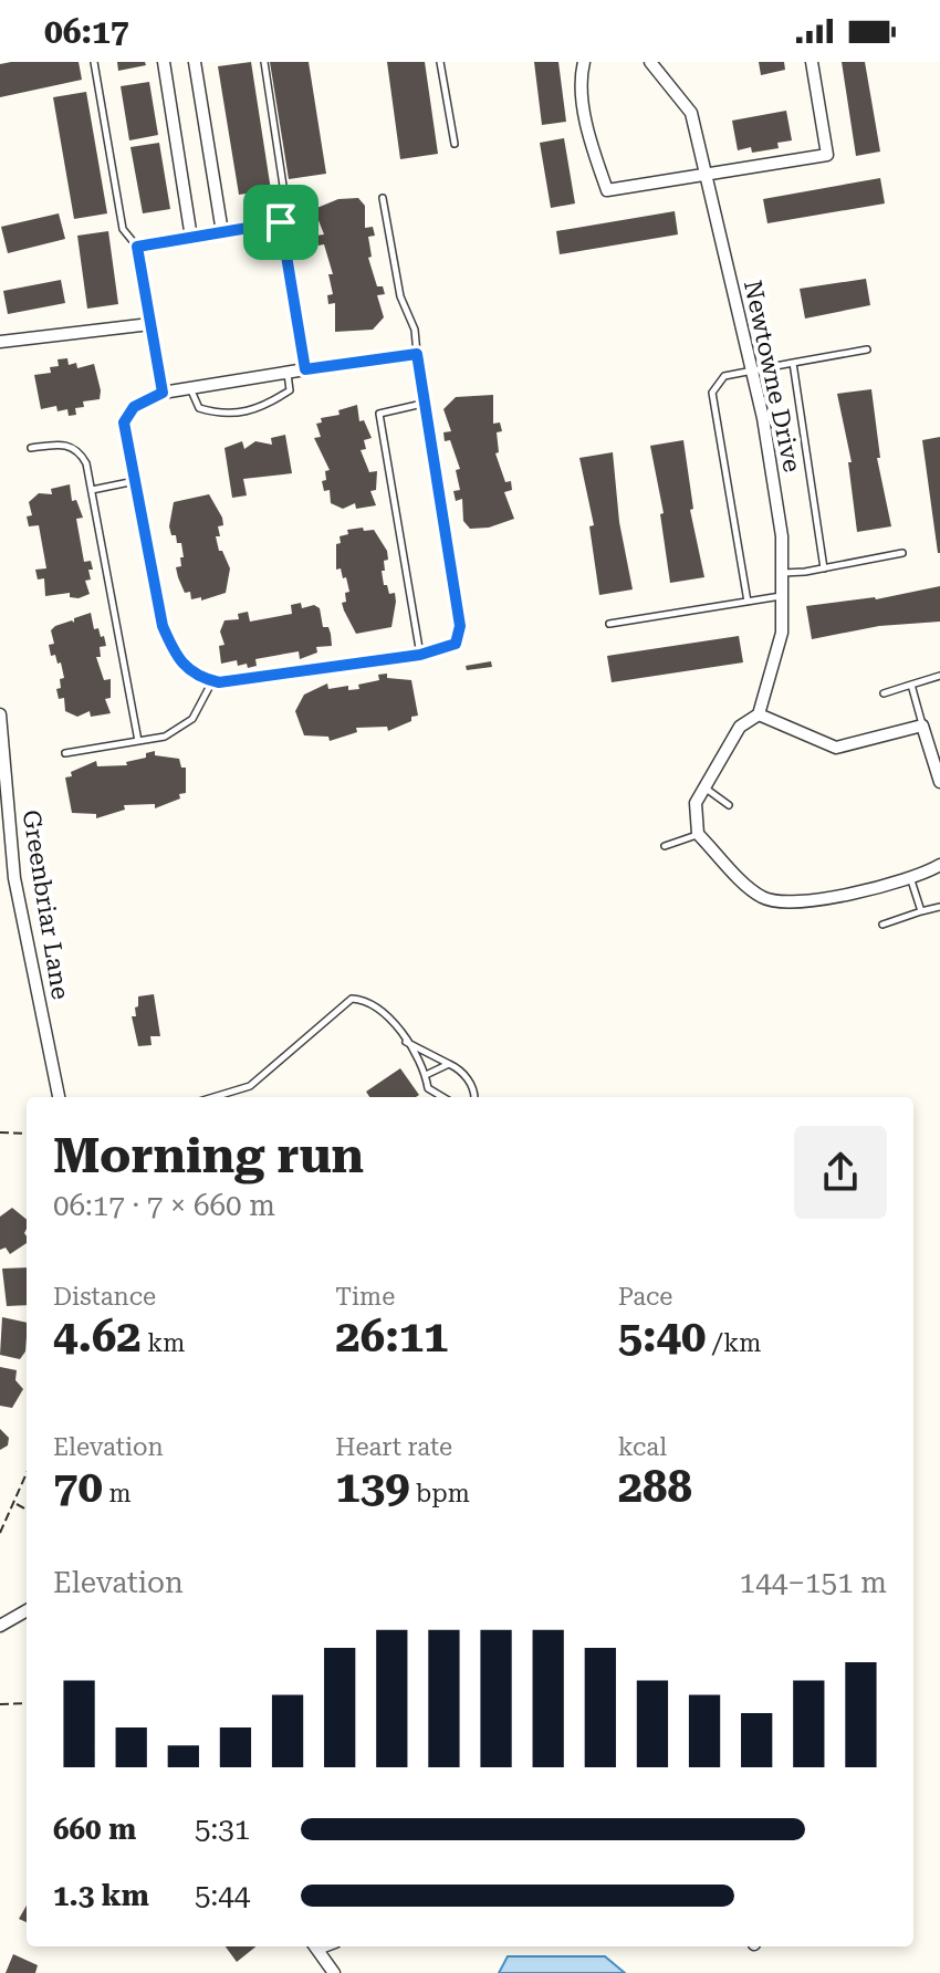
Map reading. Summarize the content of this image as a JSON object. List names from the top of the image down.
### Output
{
  "streets": {
    "street": ["Newtowne Drive", "Greenbriar Lane"]
  },
  "page": {
    "status": "06:17",
    "heading": ["Morning run", "06:17 · 7 × 660 m"],
    "stats": [
      ["Distance", "4.62 km"],
      ["Time", "26:11"],
      ["Pace", "5:40 /km"],
      ["Elevation", "70 m"],
      ["Heart rate", "139 bpm"],
      ["kcal", "288"]
    ],
    "chart": ["Elevation", "144–151 m"],
    "list": [
      {
        "name": "660 m",
        "note": "5:31"
      },
      {
        "name": "1.3 km",
        "note": "5:44"
      }
    ]
  }
}
